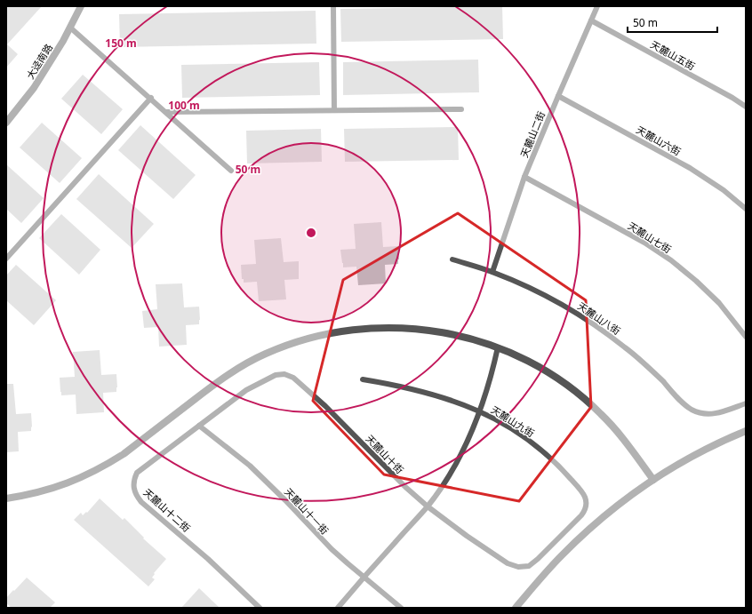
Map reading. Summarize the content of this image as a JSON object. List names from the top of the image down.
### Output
{
  "streets": {
    "street": ["大迳南路"],
    "lane": [
      "天麓山五街",
      "天麓山二街",
      "天麓山六街",
      "天麓山七街",
      "天麓山八街",
      "天麓山九街",
      "天麓山十街",
      "天麓山十二街",
      "天麓山十一街"
    ]
  },
  "crossings": [
    ["天麓山五街", "天麓山二街"],
    ["天麓山二街", "天麓山六街"],
    ["天麓山二街", "天麓山七街"],
    ["天麓山二街", "天麓山八街"],
    ["天麓山九街", "天麓山十街"],
    ["天麓山十街", "天麓山十二街"],
    ["天麓山十街", "天麓山十一街"],
    ["天麓山十二街", "天麓山十一街"]
  ],
  "scale_bar": "50 m",
  "rings": ["150 m", "100 m", "50 m"]
}
